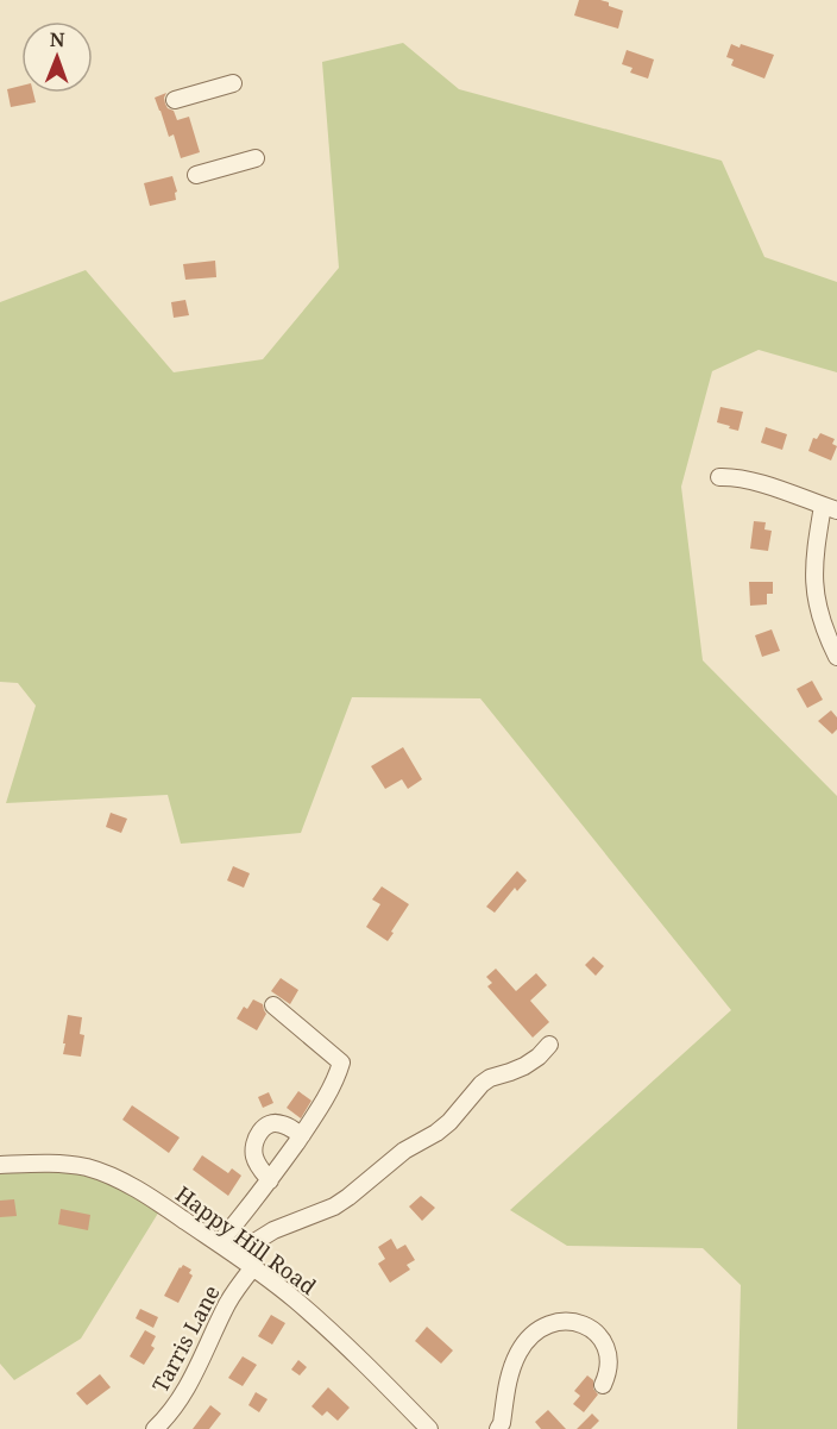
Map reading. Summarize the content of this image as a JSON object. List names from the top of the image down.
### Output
{
  "streets": {
    "street": ["Happy Hill Road", "Tarris Lane"]
  },
  "crossings": [
    ["Happy Hill Road", "Tarris Lane"]
  ],
  "north": "top"
}
